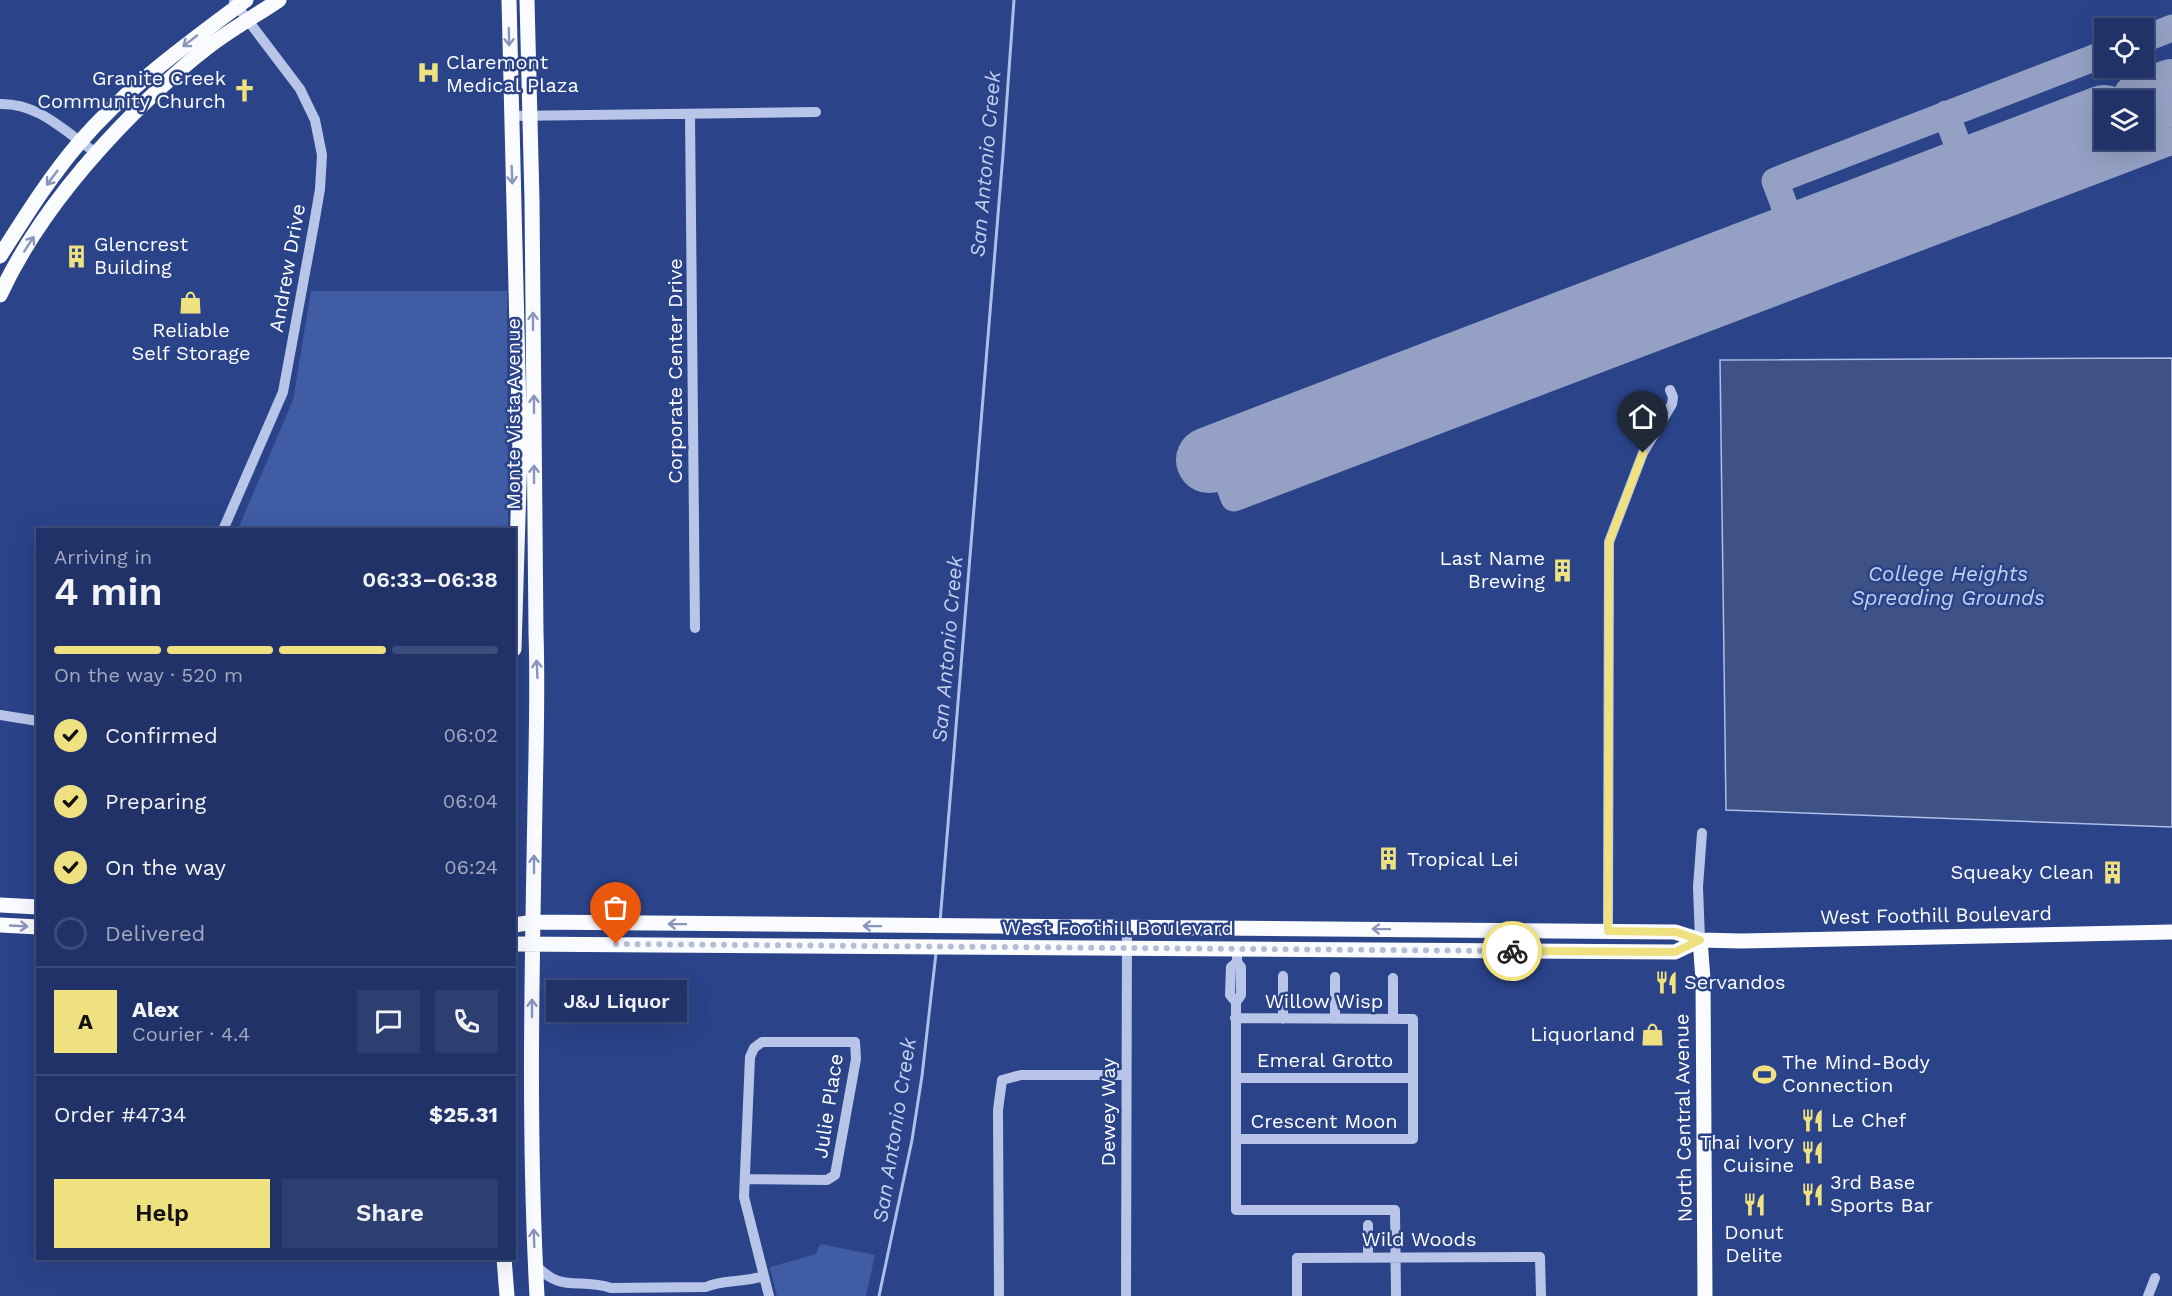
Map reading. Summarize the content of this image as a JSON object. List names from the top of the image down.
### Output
{
  "streets": {
    "main road": ["Monte Vista Avenue", "West Foothill Boulevard", "North Central Avenue"],
    "street": [
      "Andrew Drive",
      "Corporate Center Drive",
      "Willow Wisp",
      "Emeral Grotto",
      "Julie Place",
      "Dewey Way",
      "Crescent Moon",
      "Wild Woods"
    ]
  },
  "crossings": [
    ["Monte Vista Avenue", "West Foothill Boulevard"],
    ["West Foothill Boulevard", "Dewey Way"],
    ["West Foothill Boulevard", "North Central Avenue"],
    ["Willow Wisp", "Emeral Grotto"],
    ["Willow Wisp", "Crescent Moon"],
    ["Emeral Grotto", "Crescent Moon"]
  ],
  "water": ["San Antonio Creek", "College Heights Spreading Grounds"],
  "places": {
    "hospital": ["Claremont Medical Plaza"],
    "church": ["Granite Creek Community Church"],
    "building": [
      "Glencrest Building",
      "Last Name Brewing",
      "Tropical Lei",
      "Squeaky Clean"
    ],
    "shop": ["Reliable Self Storage", "Liquorland"],
    "other": ["J&J Liquor"],
    "restaurant": [
      "Servandos",
      "Le Chef",
      "Thai Ivory Cuisine",
      "3rd Base Sports Bar",
      "Donut Delite"
    ],
    "sports": ["The Mind-Body Connection"]
  },
  "page": {
    "heading": ["4 min", "Arriving in", "06:33–06:38"],
    "panel": [
      "Alex",
      "Courier · 4.4",
      "Order #4734",
      "$25.31"
    ],
    "bar": "On the way · 520 m",
    "list": [
      ["Confirmed", "06:02"],
      ["Preparing", "06:04"],
      ["On the way", "06:24"],
      "Delivered"
    ],
    "bubble": "J&J Liquor",
    "round": "A",
    "buttons": ["Help", "Share"]
  }
}
